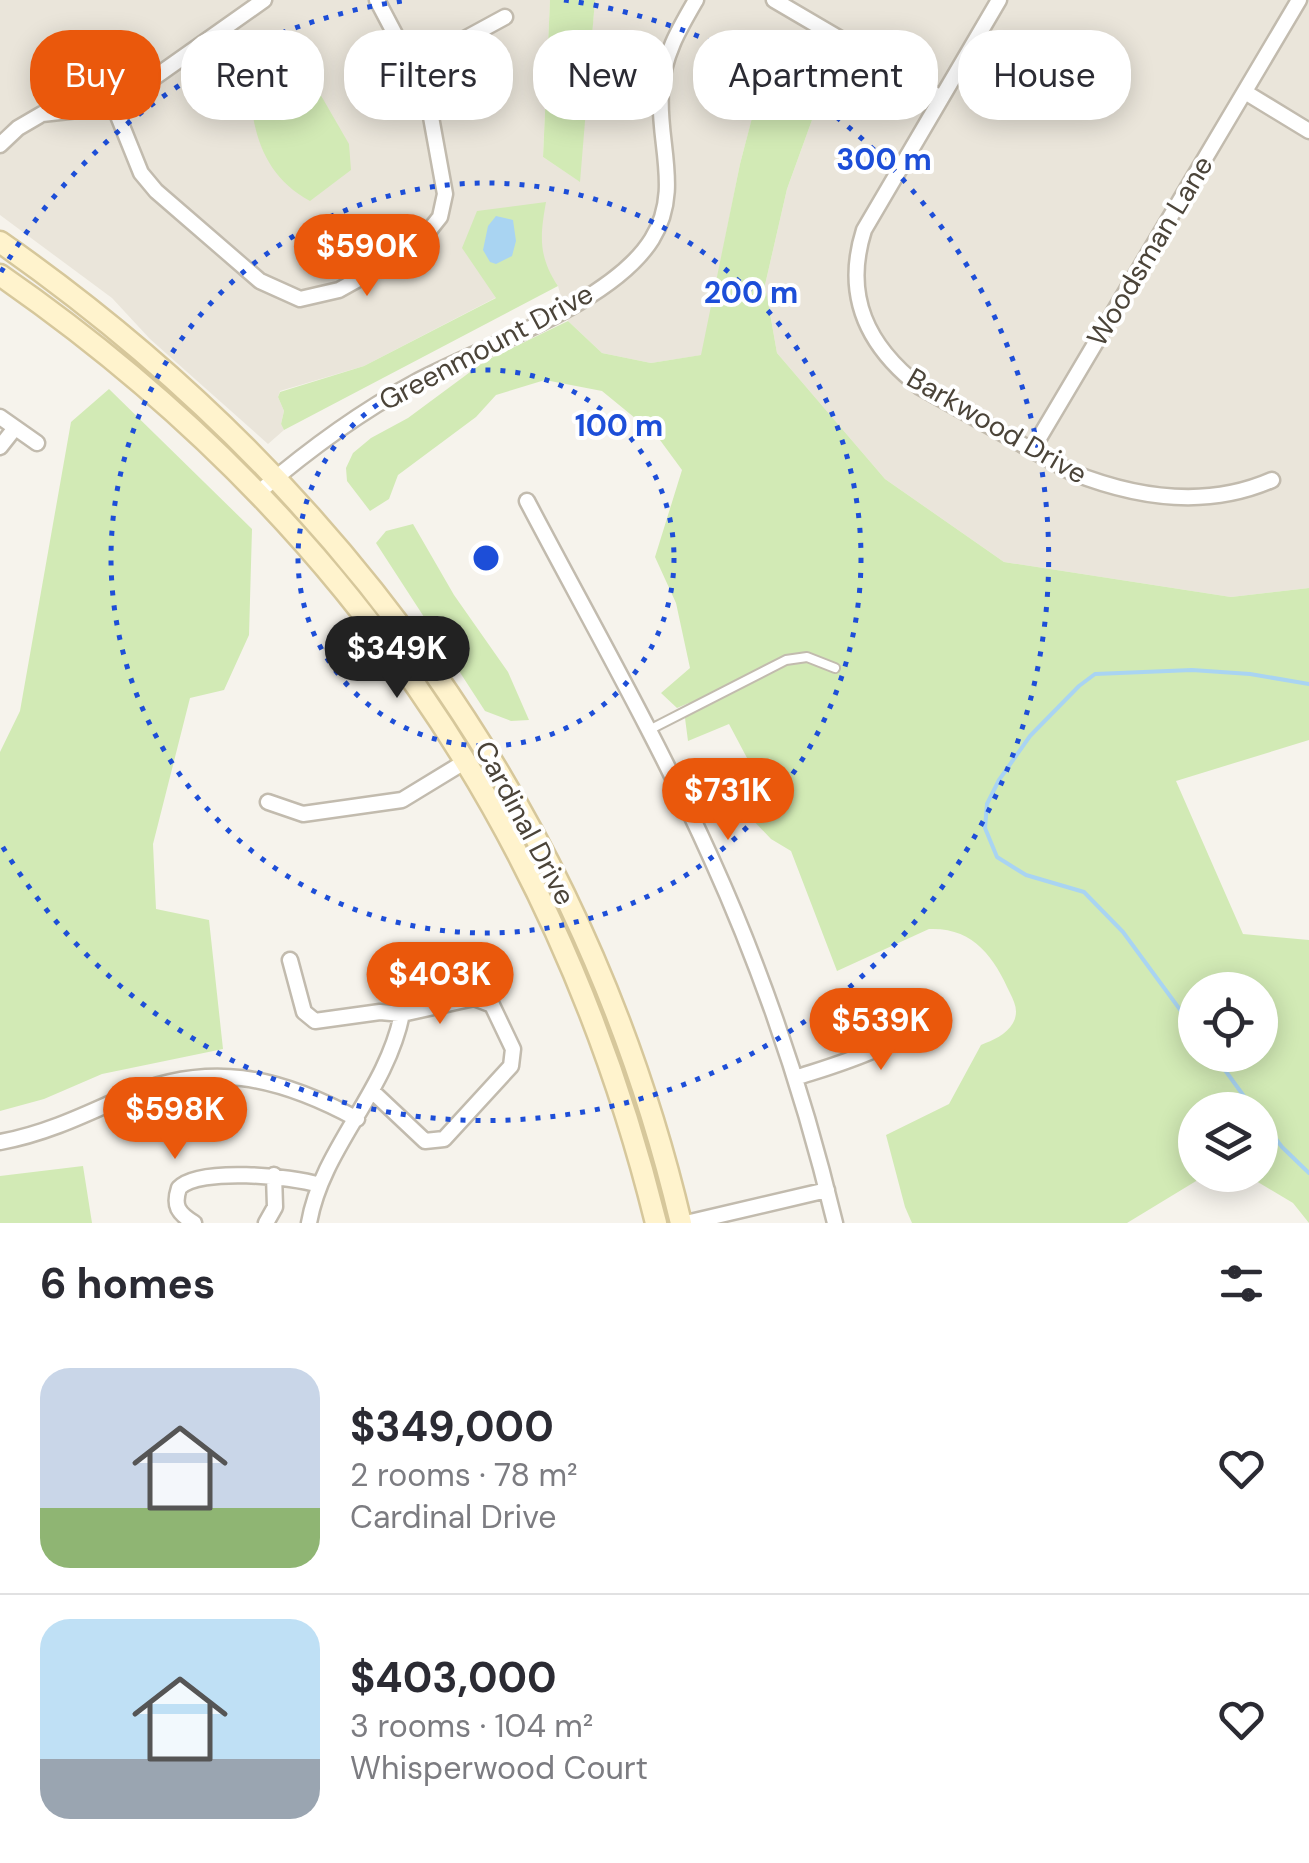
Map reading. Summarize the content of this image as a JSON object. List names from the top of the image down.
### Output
{
  "streets": {
    "main road": ["Cardinal Drive"],
    "street": ["Woodsman Lane", "Greenmount Drive", "Barkwood Drive"]
  },
  "crossings": [
    ["Woodsman Lane", "Barkwood Drive"],
    ["Greenmount Drive", "Cardinal Drive"]
  ],
  "page": {
    "chip": [
      "Buy",
      "Rent",
      "Filters",
      "New",
      "Apartment",
      "House"
    ],
    "price": [
      "$590K",
      "$349K",
      "$731K",
      "$403K",
      "$539K",
      "$598K"
    ],
    "heading": "6 homes",
    "list": [
      {
        "name": "$349,000",
        "note": "2 rooms · 78 m² · Cardinal Drive"
      },
      {
        "name": "$403,000",
        "note": "3 rooms · 104 m² · Whisperwood Court"
      }
    ]
  },
  "rings": ["300 m", "200 m", "100 m"]
}
